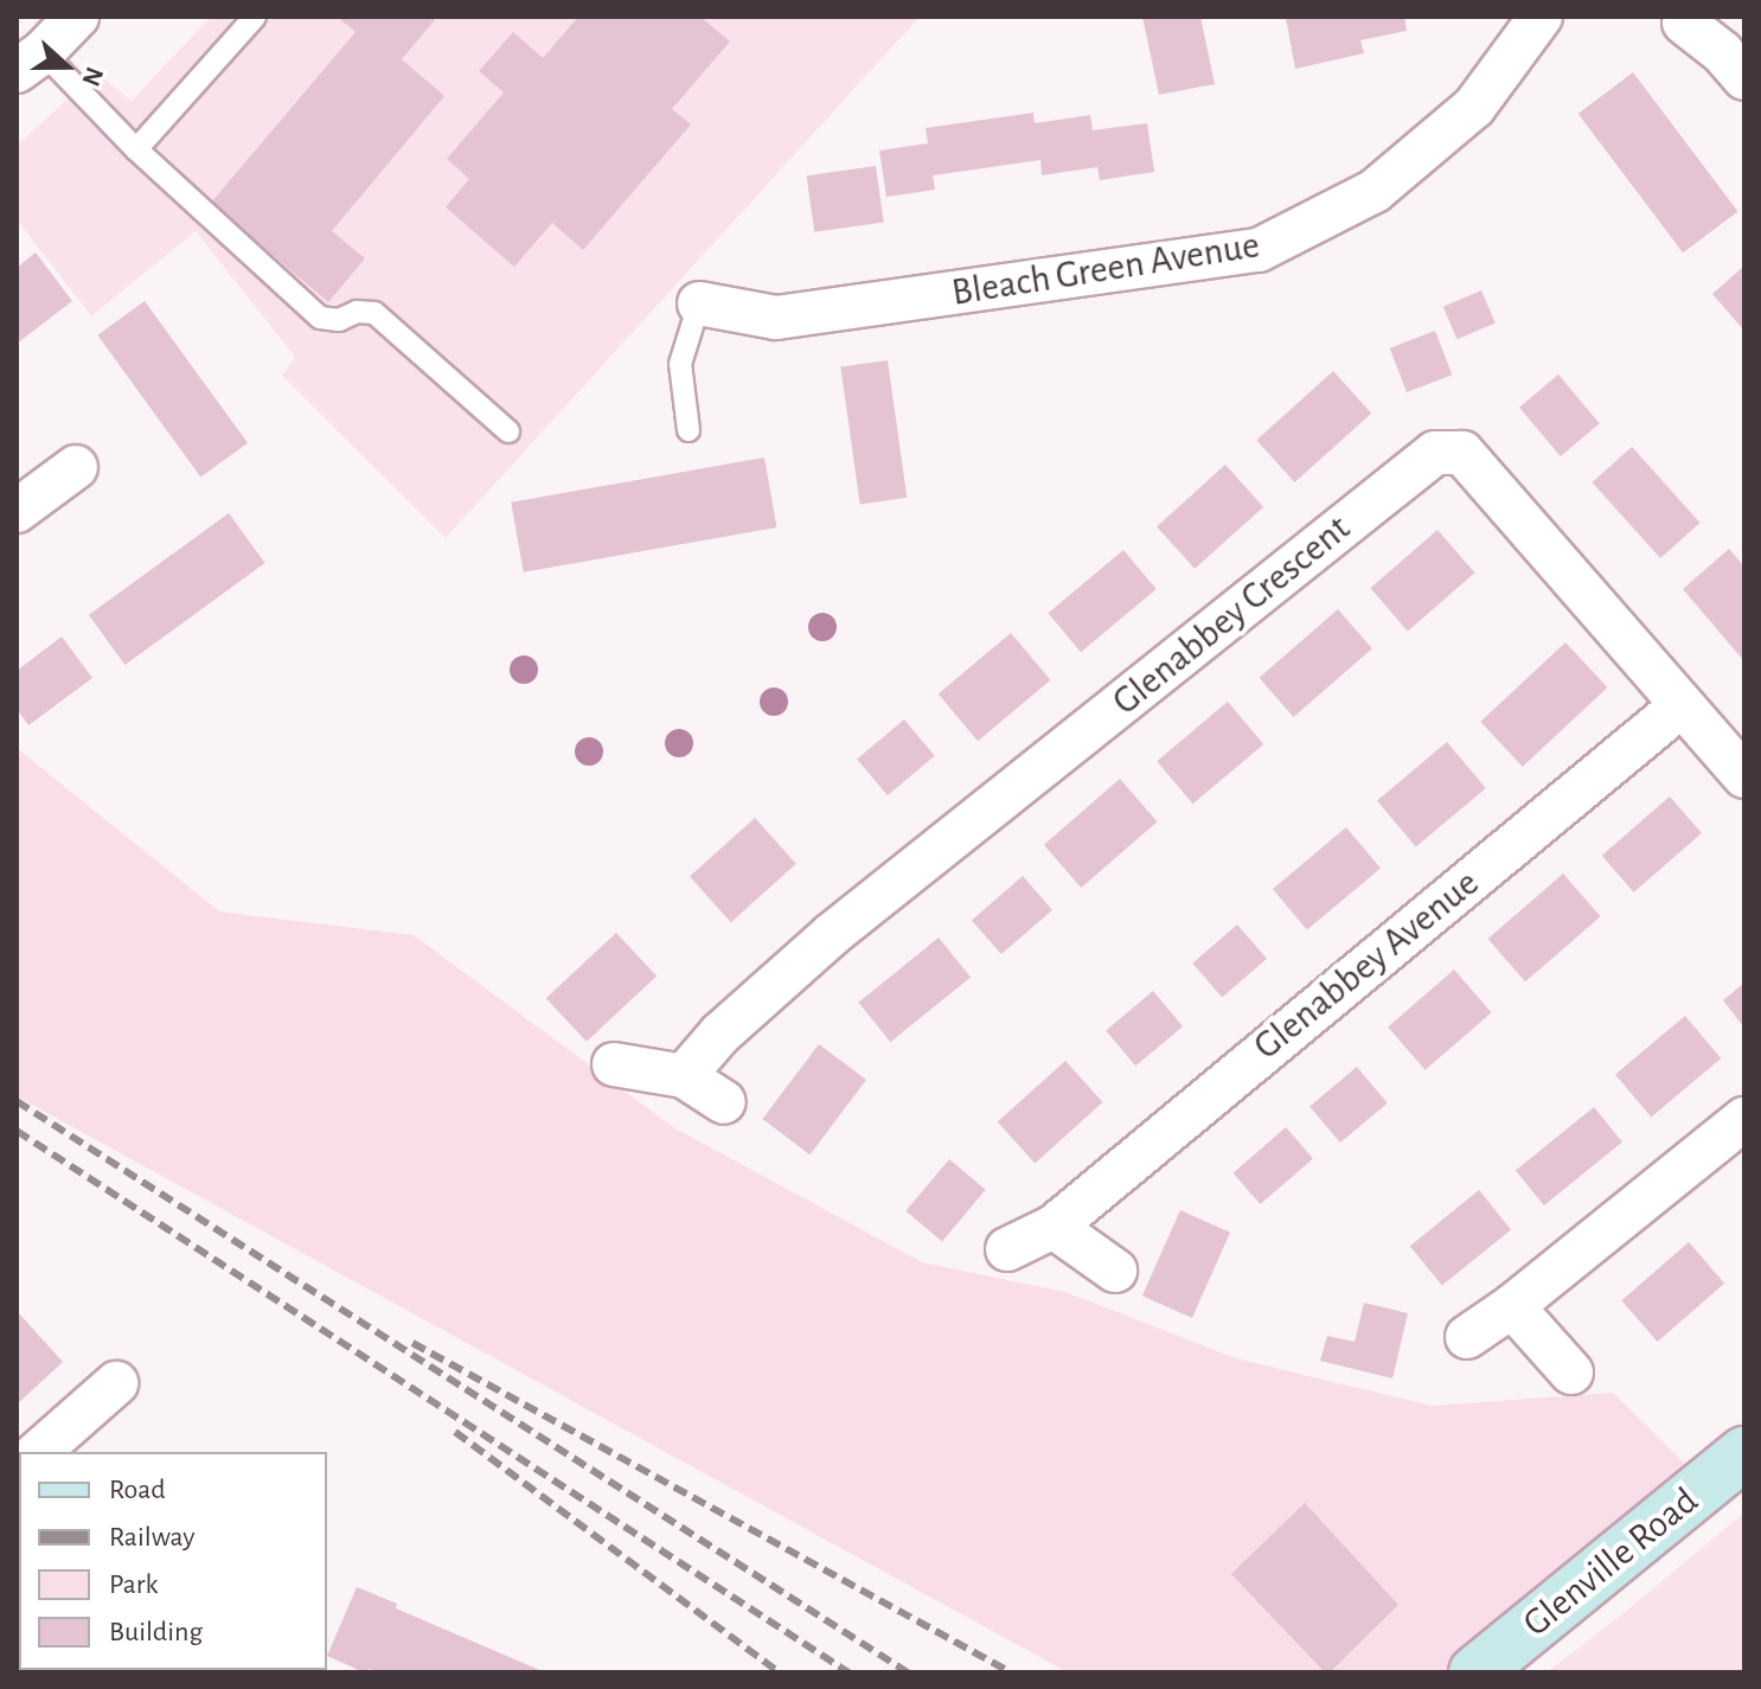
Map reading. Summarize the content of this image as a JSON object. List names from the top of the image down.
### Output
{
  "streets": {
    "street": [
      "Bleach Green Avenue",
      "Glenabbey Crescent",
      "Glenabbey Avenue",
      "Glenville Road"
    ]
  },
  "crossings": [
    ["Glenabbey Crescent", "Glenabbey Avenue"]
  ],
  "legend": [
    "Road",
    "Railway",
    "Park",
    "Building"
  ],
  "north": "right"
}
